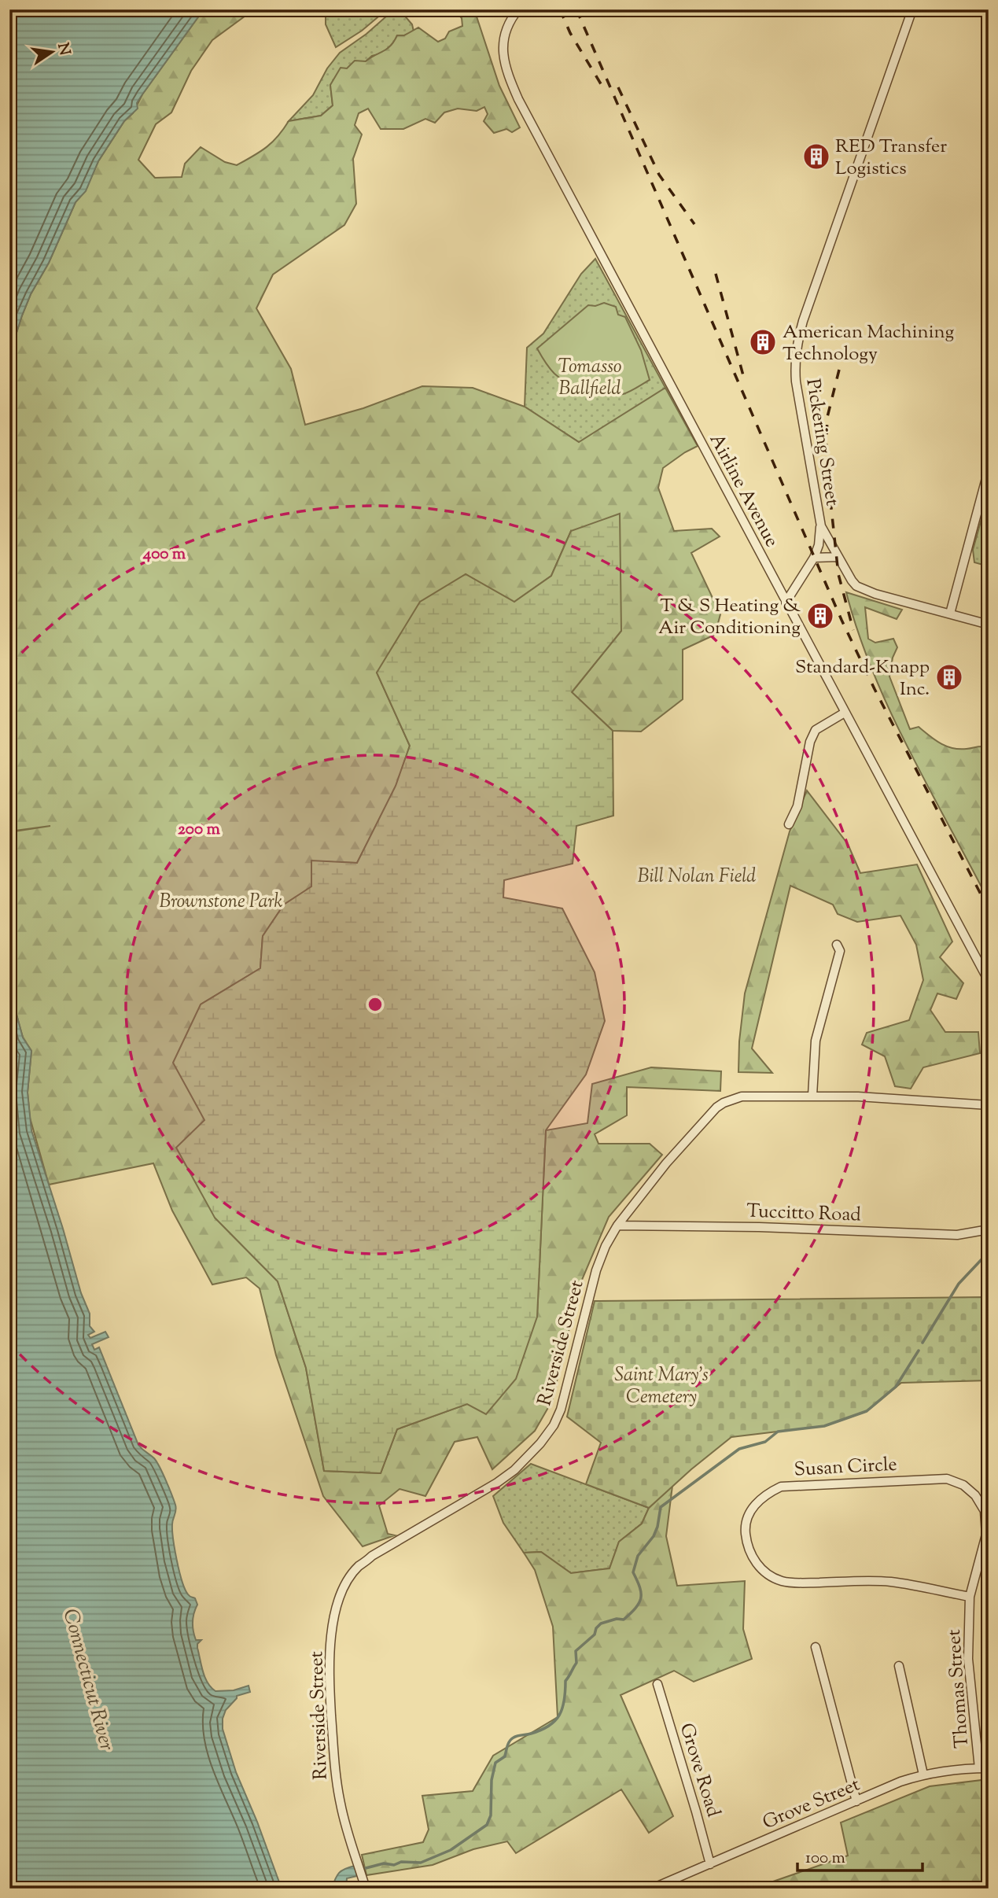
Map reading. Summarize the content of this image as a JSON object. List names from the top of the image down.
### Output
{
  "streets": {
    "street": [
      "Pickering Street",
      "Airline Avenue",
      "Tuccitto Road",
      "Riverside Street",
      "Susan Circle",
      "Thomas Street",
      "Grove Road",
      "Grove Street"
    ]
  },
  "crossings": [
    ["Tuccitto Road", "Riverside Street"],
    ["Susan Circle", "Thomas Street"],
    ["Thomas Street", "Grove Street"],
    ["Grove Road", "Grove Street"]
  ],
  "water": ["Connecticut River"],
  "parks": [
    "Tomasso Ballfield",
    "Bill Nolan Field",
    "Brownstone Park",
    "Saint Mary's Cemetery"
  ],
  "places": {
    "building": [
      "RED Transfer Logistics",
      "American Machining Technology",
      "T & S Heating & Air Conditioning",
      "Standard-Knapp Inc."
    ]
  },
  "scale_bar": "100 m",
  "north": "right",
  "rings": ["400 m", "200 m"]
}
